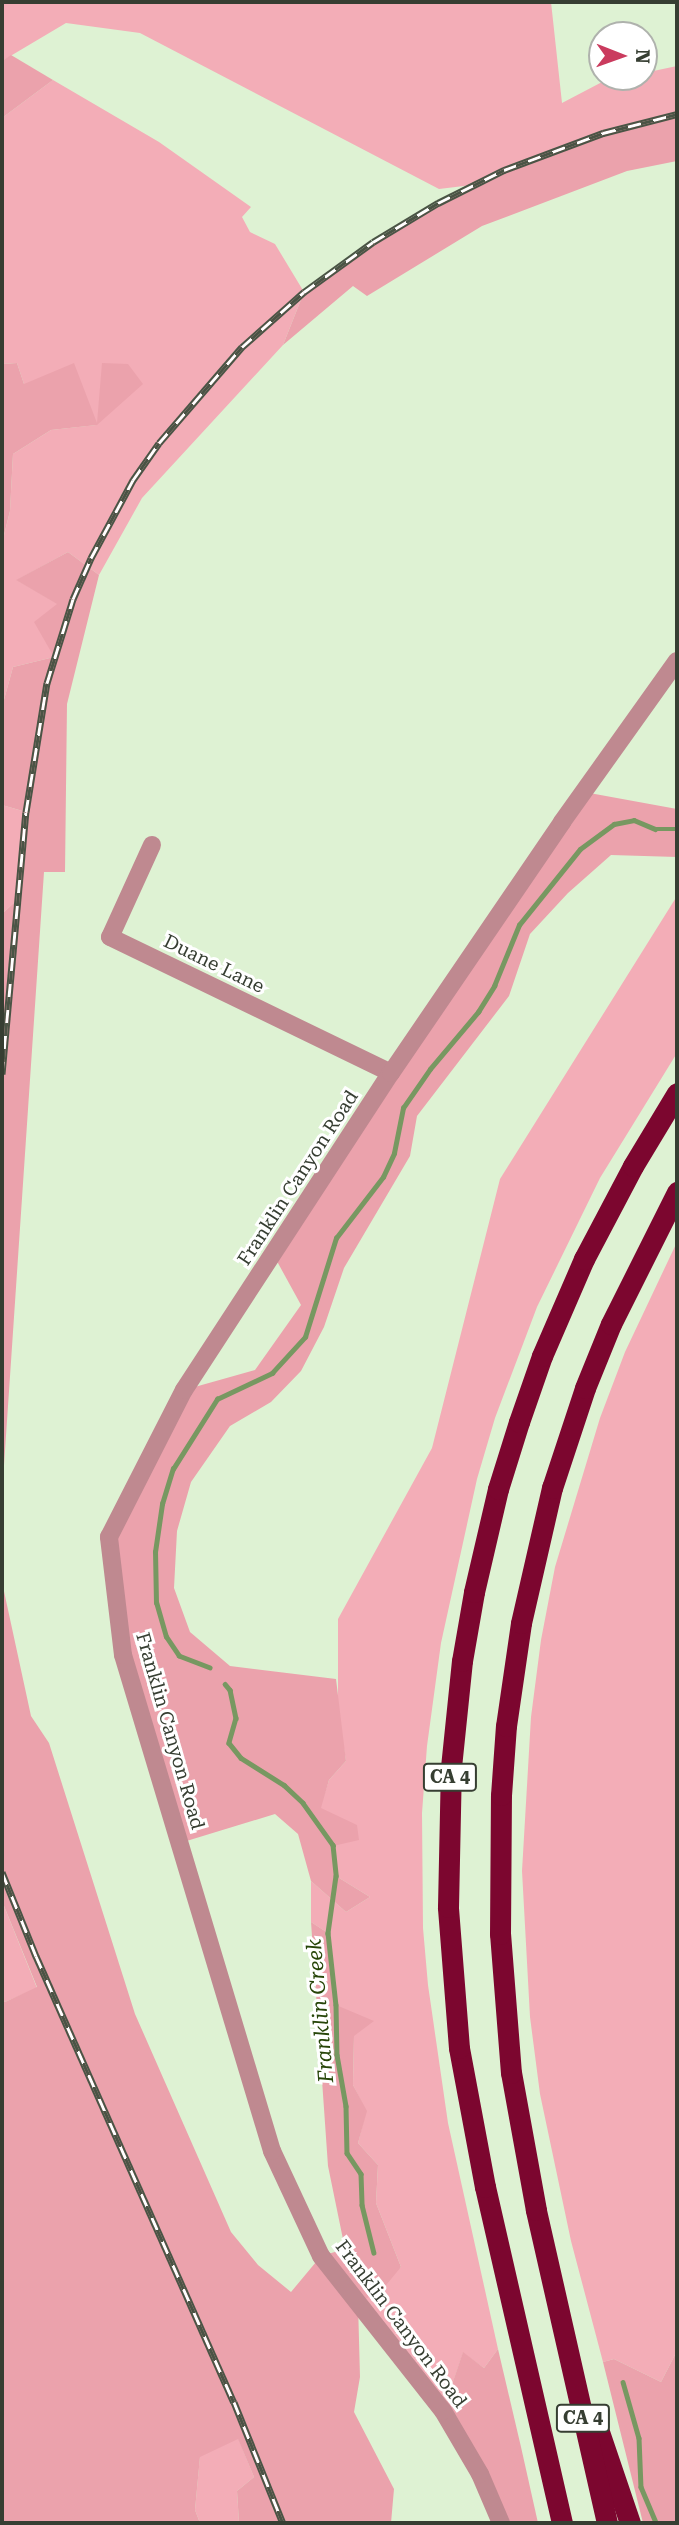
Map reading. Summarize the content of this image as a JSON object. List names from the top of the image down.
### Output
{
  "streets": {
    "highway": ["CA 4"],
    "street": ["Duane Lane", "Franklin Canyon Road"]
  },
  "crossings": [
    ["Duane Lane", "Franklin Canyon Road"]
  ],
  "water": ["Franklin Creek"],
  "north": "right"
}
